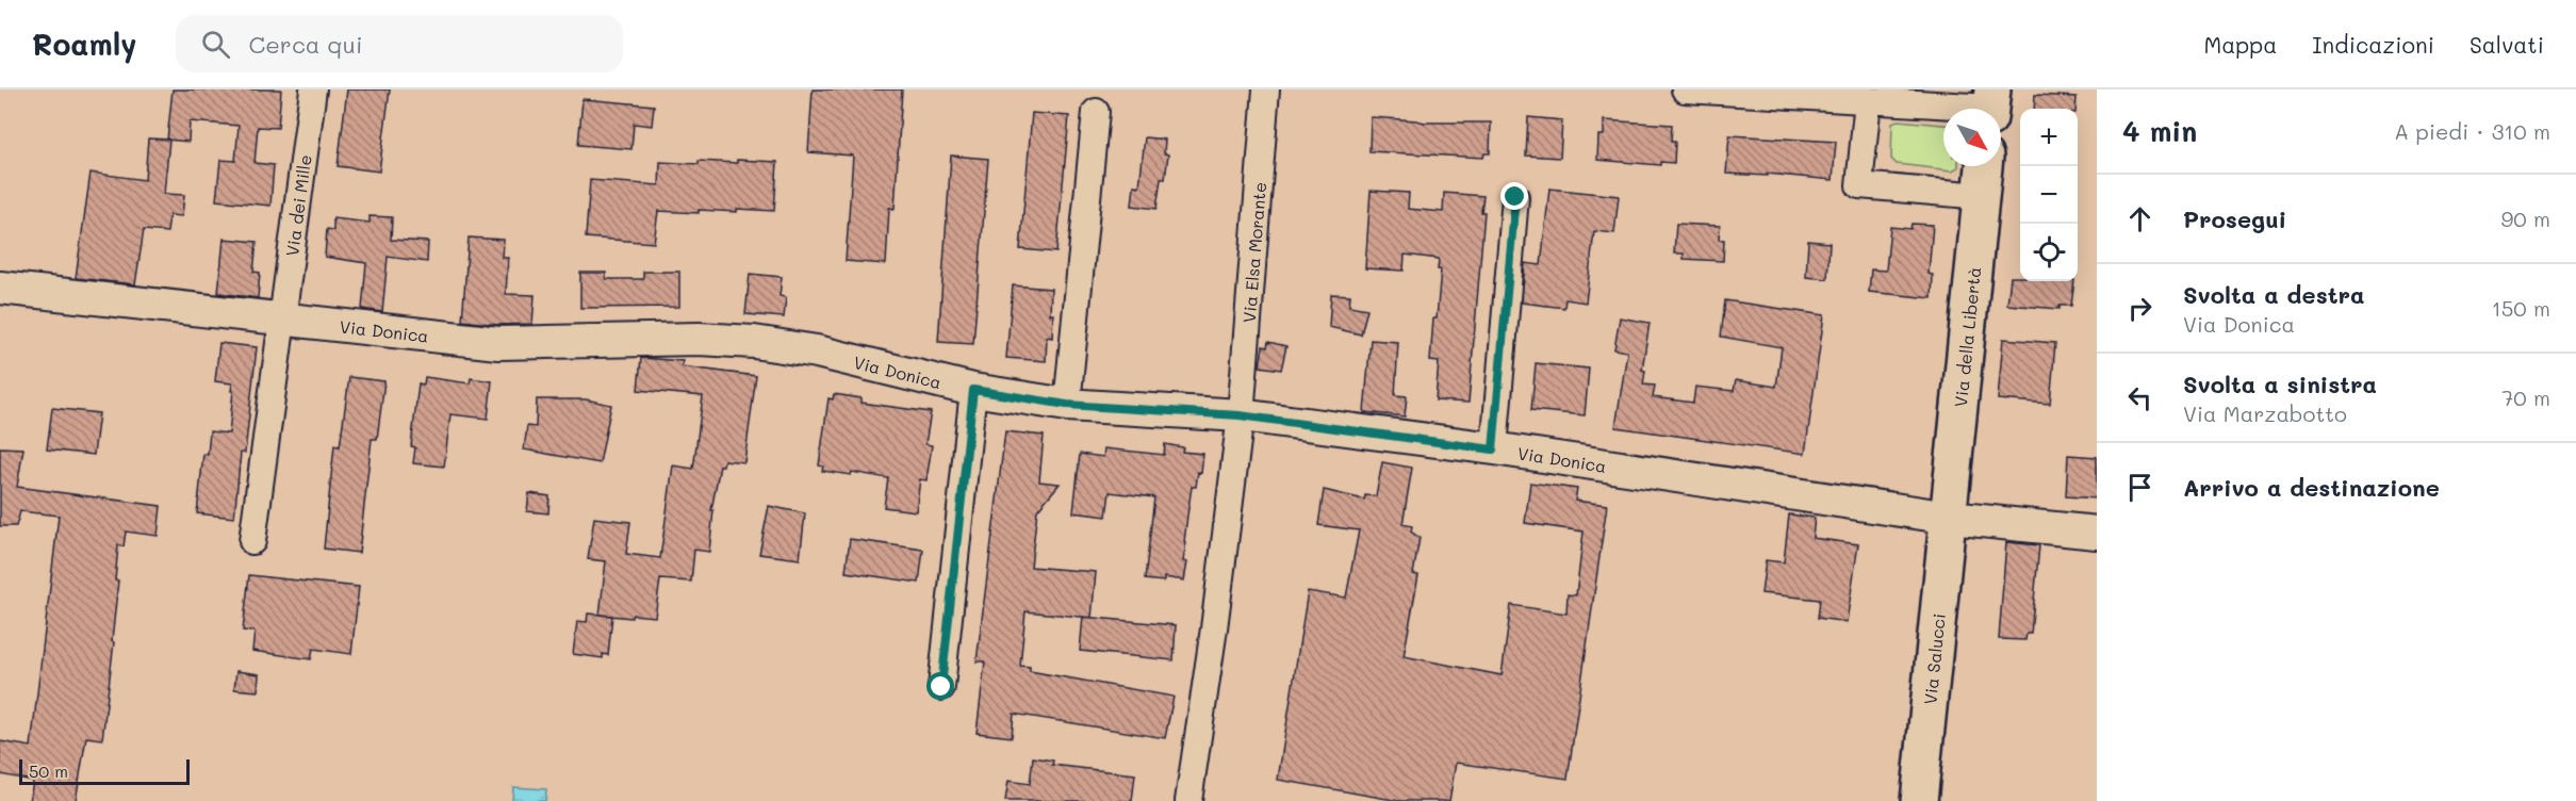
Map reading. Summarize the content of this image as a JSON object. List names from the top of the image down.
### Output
{
  "streets": {
    "main road": ["Via della Libertà", "Via Salucci"],
    "street": ["Via dei Mille", "Via Elsa Morante", "Via Donica"]
  },
  "crossings": [
    ["Via dei Mille", "Via Donica"],
    ["Via Elsa Morante", "Via Donica"],
    ["Via Donica", "Via della Libertà"],
    ["Via Donica", "Via Salucci"],
    ["Via della Libertà", "Via Salucci"]
  ],
  "scale_bar": "50 m",
  "north": "bottom right",
  "page": {
    "header": "Roamly",
    "search": "Cerca qui",
    "nav": ["Mappa", "Indicazioni", "Salvati"],
    "heading": ["4 min", "A piedi · 310 m"],
    "map_buttons": ["+", "−"],
    "list": [
      ["Prosegui", "90 m"],
      ["Svolta a destra", "Via Donica", "150 m"],
      ["Svolta a sinistra", "Via Marzabotto", "70 m"],
      "Arrivo a destinazione"
    ],
    "scale": "50 m"
  }
}
